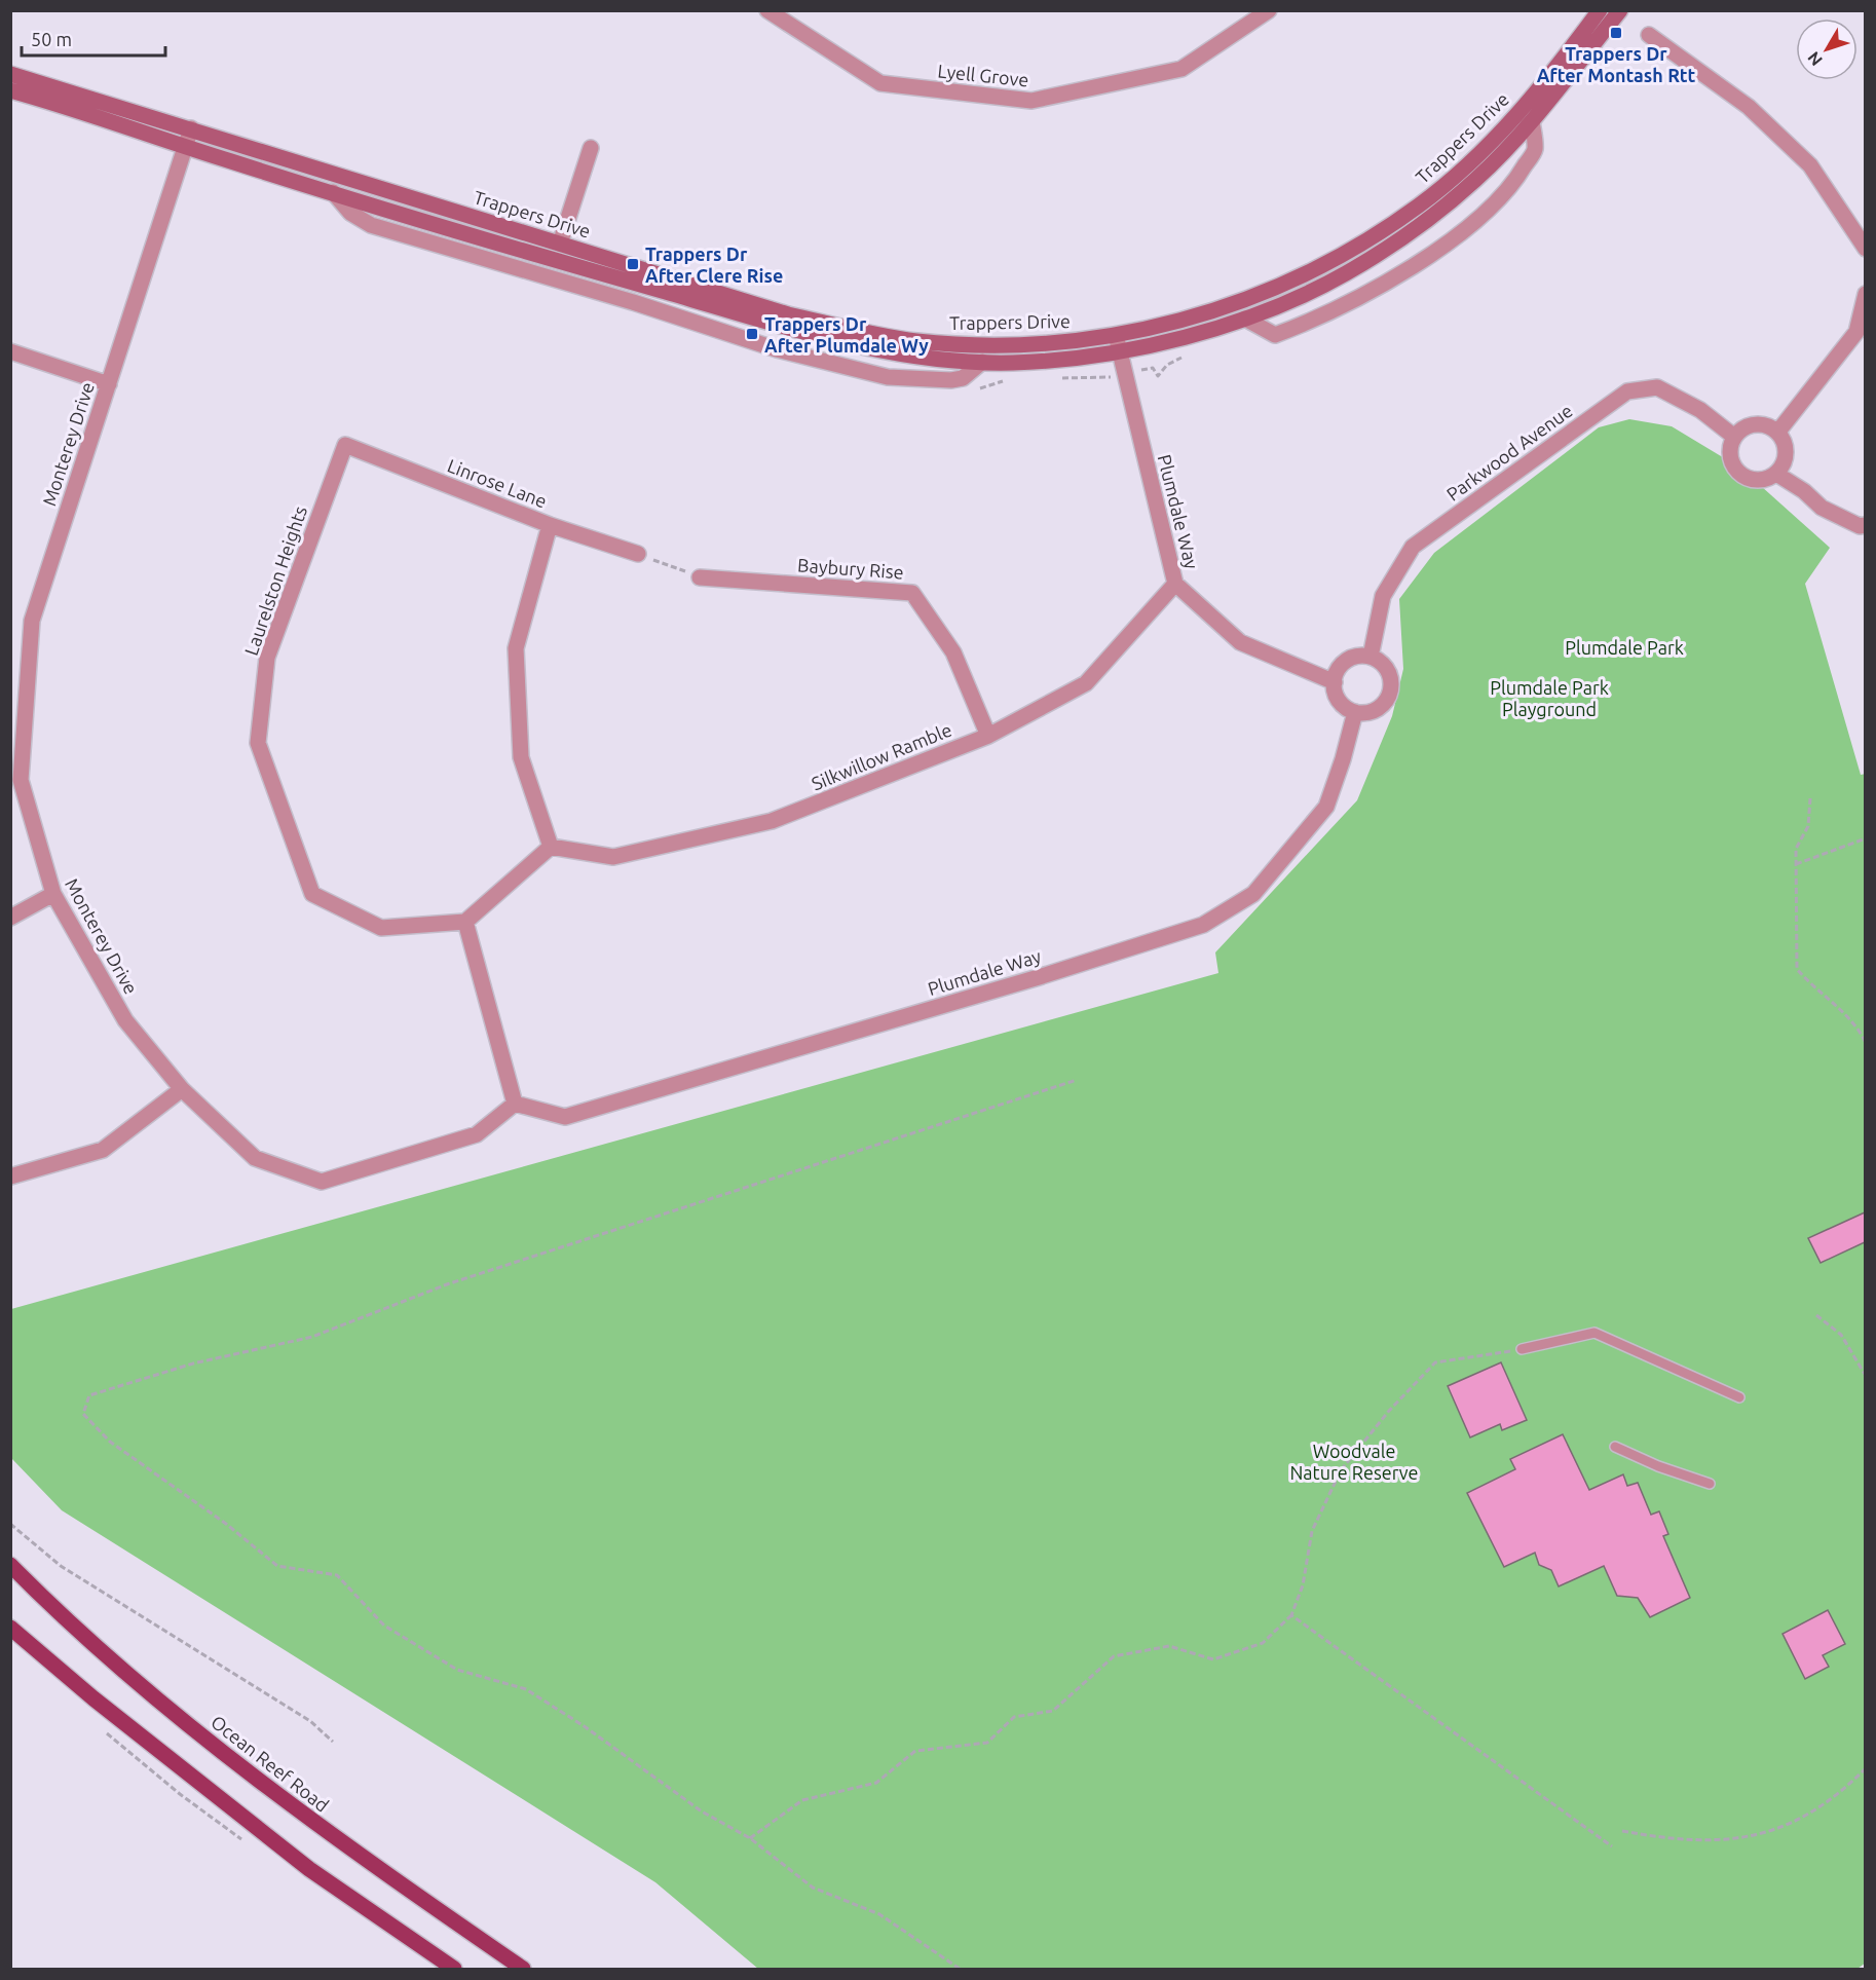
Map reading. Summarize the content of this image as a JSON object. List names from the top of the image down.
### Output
{
  "streets": {
    "main road": ["Trappers Drive", "Ocean Reef Road"],
    "street": [
      "Lyell Grove",
      "Monterey Drive",
      "Parkwood Avenue",
      "Linrose Lane",
      "Plumdale Way",
      "Baybury Rise",
      "Laurelston Heights",
      "Silkwillow Ramble"
    ]
  },
  "crossings": [
    ["Trappers Drive", "Monterey Drive"],
    ["Trappers Drive", "Plumdale Way"],
    ["Monterey Drive", "Plumdale Way"],
    ["Parkwood Avenue", "Plumdale Way"],
    ["Linrose Lane", "Laurelston Heights"],
    ["Plumdale Way", "Silkwillow Ramble"],
    ["Baybury Rise", "Silkwillow Ramble"]
  ],
  "parks": ["Plumdale Park", "Plumdale Park Playground", "Woodvale Nature Reserve"],
  "places": {
    "transit": ["Trappers Dr After Montash Rtt", "Trappers Dr After Clere Rise", "Trappers Dr After Plumdale Wy"]
  },
  "scale_bar": "50 m",
  "north": "bottom left"
}
